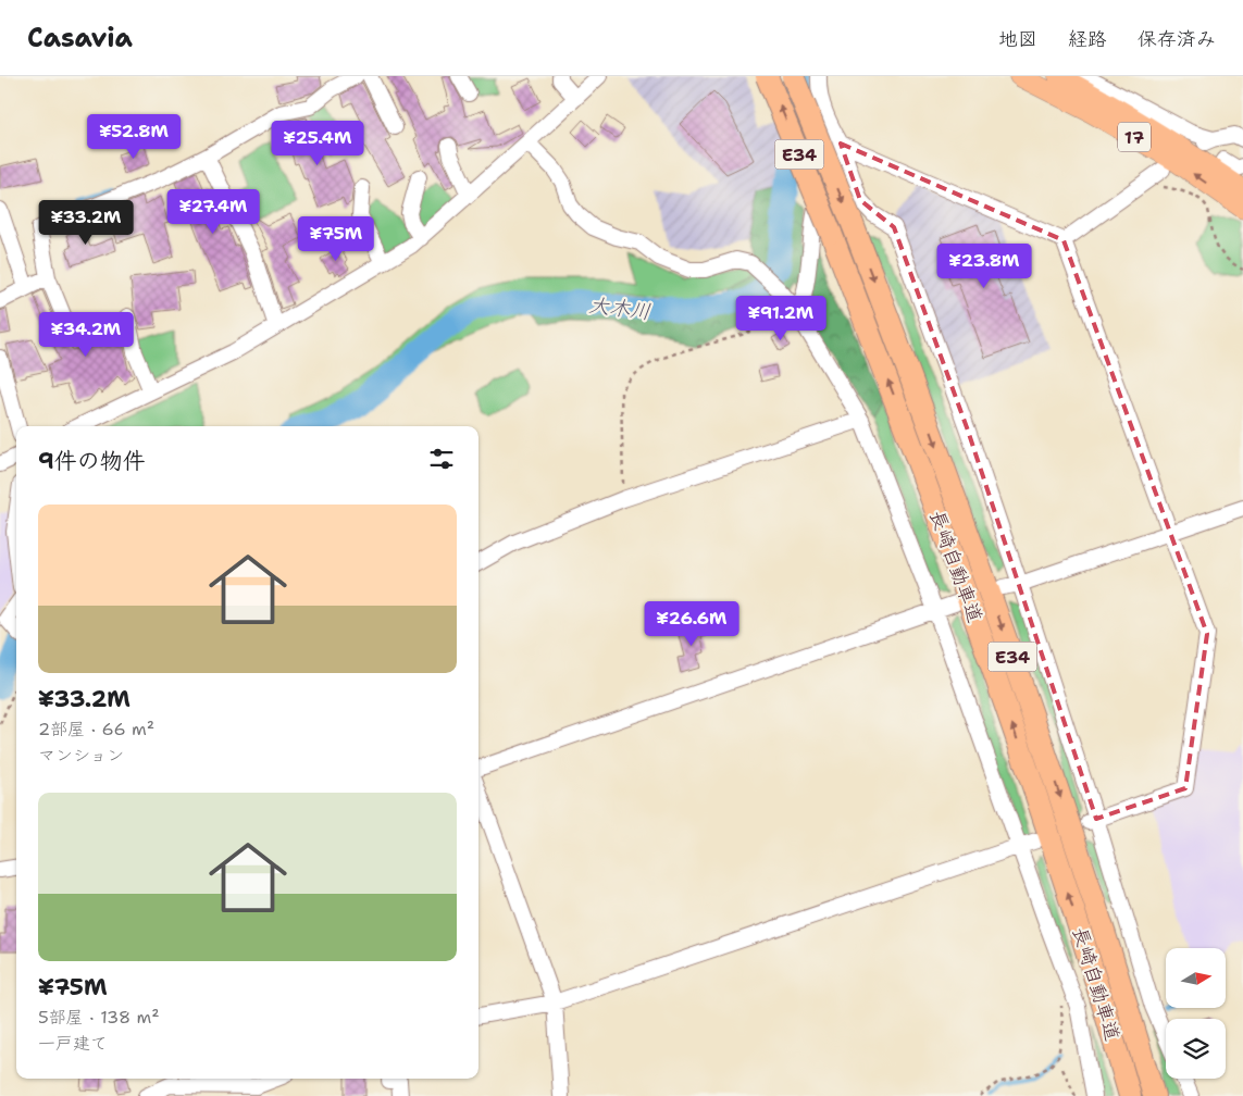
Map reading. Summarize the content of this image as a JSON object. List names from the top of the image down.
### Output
{
  "streets": {
    "highway": ["E34", "長崎自動車道"],
    "main road": ["17"]
  },
  "water": ["大木川"],
  "north": "right",
  "page": {
    "header": "Casavia",
    "nav": ["地図", "経路", "保存済み"],
    "price": [
      "¥52.8M",
      "¥25.4M",
      "¥27.4M",
      "¥33.2M",
      "¥75M",
      "¥23.8M",
      "¥91.2M",
      "¥34.2M",
      "¥26.6M"
    ],
    "heading": "9件の物件",
    "list": [
      {
        "name": "¥33.2M",
        "note": "2部屋 · 66 m² · マンション"
      },
      {
        "name": "¥75M",
        "note": "5部屋 · 138 m² · 一戸建て"
      }
    ]
  }
}
